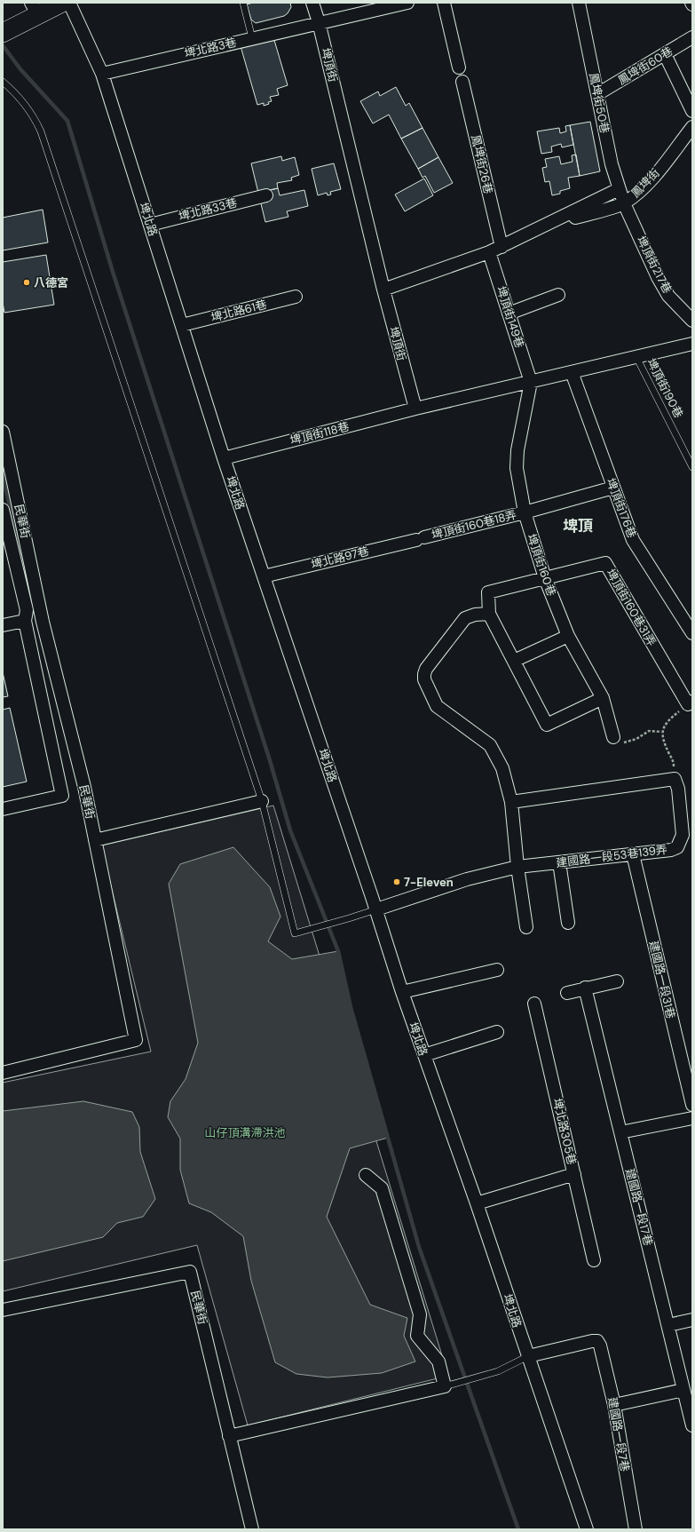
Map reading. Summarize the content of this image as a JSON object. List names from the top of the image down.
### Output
{
  "streets": {
    "street": [
      "埤北路3巷",
      "埤頂街",
      "鳳埤街60巷",
      "鳳埤街50巷",
      "鳳埤街26巷",
      "鳳埤街",
      "埤北路33巷",
      "埤北路",
      "埤頂街217巷",
      "埤北路61巷",
      "埤頂街149巷",
      "埤頂街118巷",
      "埤頂街176巷",
      "民華街",
      "埤頂街160巷18弄",
      "埤北路97巷",
      "埤頂街160巷",
      "埤頂街160巷31弄",
      "建國路一段53巷139弄",
      "建國路一段31巷",
      "埤北路305巷",
      "建國路一段17巷",
      "建國路一段7巷"
    ],
    "lane": ["埤頂街190巷"]
  },
  "crossings": [
    ["埤北路3巷", "埤頂街"],
    ["埤北路3巷", "埤北路"],
    ["埤頂街", "鳳埤街"],
    ["埤頂街", "埤頂街118巷"],
    ["鳳埤街60巷", "鳳埤街50巷"],
    ["鳳埤街50巷", "鳳埤街"],
    ["鳳埤街50巷", "埤頂街217巷"],
    ["鳳埤街26巷", "鳳埤街"],
    ["鳳埤街", "埤頂街217巷"],
    ["鳳埤街", "埤頂街149巷"],
    ["埤北路33巷", "埤北路"],
    ["埤北路", "埤北路61巷"],
    ["埤北路", "埤頂街118巷"],
    ["埤北路", "埤北路97巷"],
    ["埤北路", "建國路一段53巷139弄"],
    ["埤北路", "建國路一段7巷"],
    ["埤頂街149巷", "埤頂街160巷"],
    ["埤頂街176巷", "埤頂街160巷18弄"],
    ["埤頂街160巷18弄", "埤北路97巷"],
    ["埤頂街160巷18弄", "埤頂街160巷"],
    ["埤頂街160巷", "埤頂街160巷31弄"],
    ["建國路一段53巷139弄", "建國路一段31巷"]
  ],
  "districts": ["埤頂"],
  "parks": ["山仔頂溝滯洪池"],
  "places": ["八德宮", "7-Eleven"]
}
